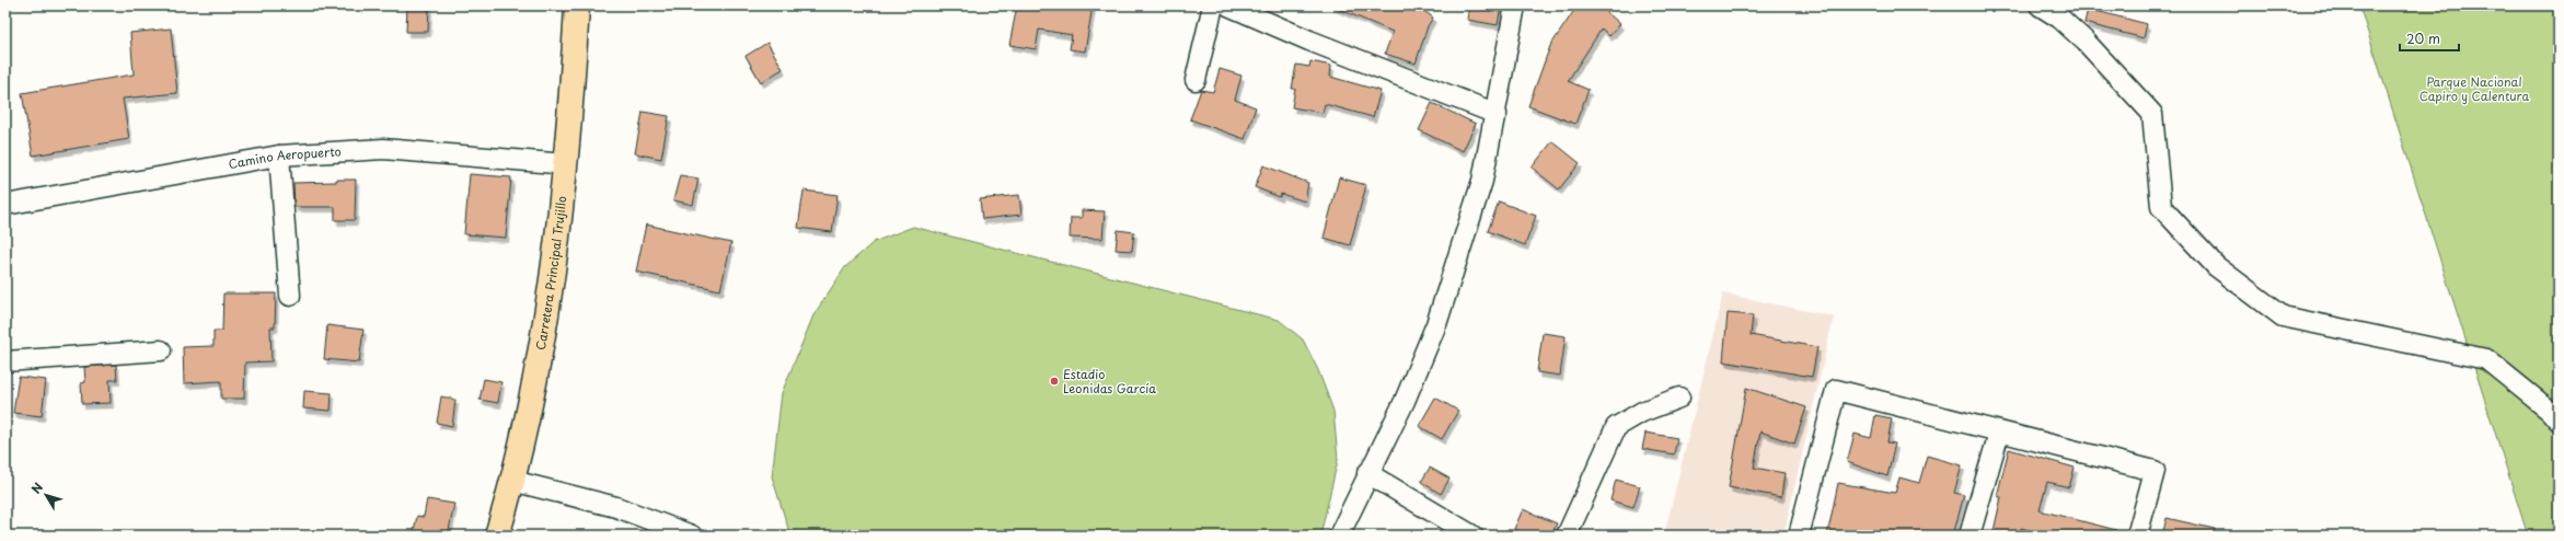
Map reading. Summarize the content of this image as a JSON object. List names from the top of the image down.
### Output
{
  "streets": {
    "main road": ["Carretera Principal Trujillo"],
    "street": ["Camino Aeropuerto"]
  },
  "crossings": [
    ["Camino Aeropuerto", "Carretera Principal Trujillo"]
  ],
  "parks": ["Parque Nacional Capiro y Calentura"],
  "places": ["Estadio Leonidas García"],
  "scale_bar": "20 m",
  "north": "top left"
}
